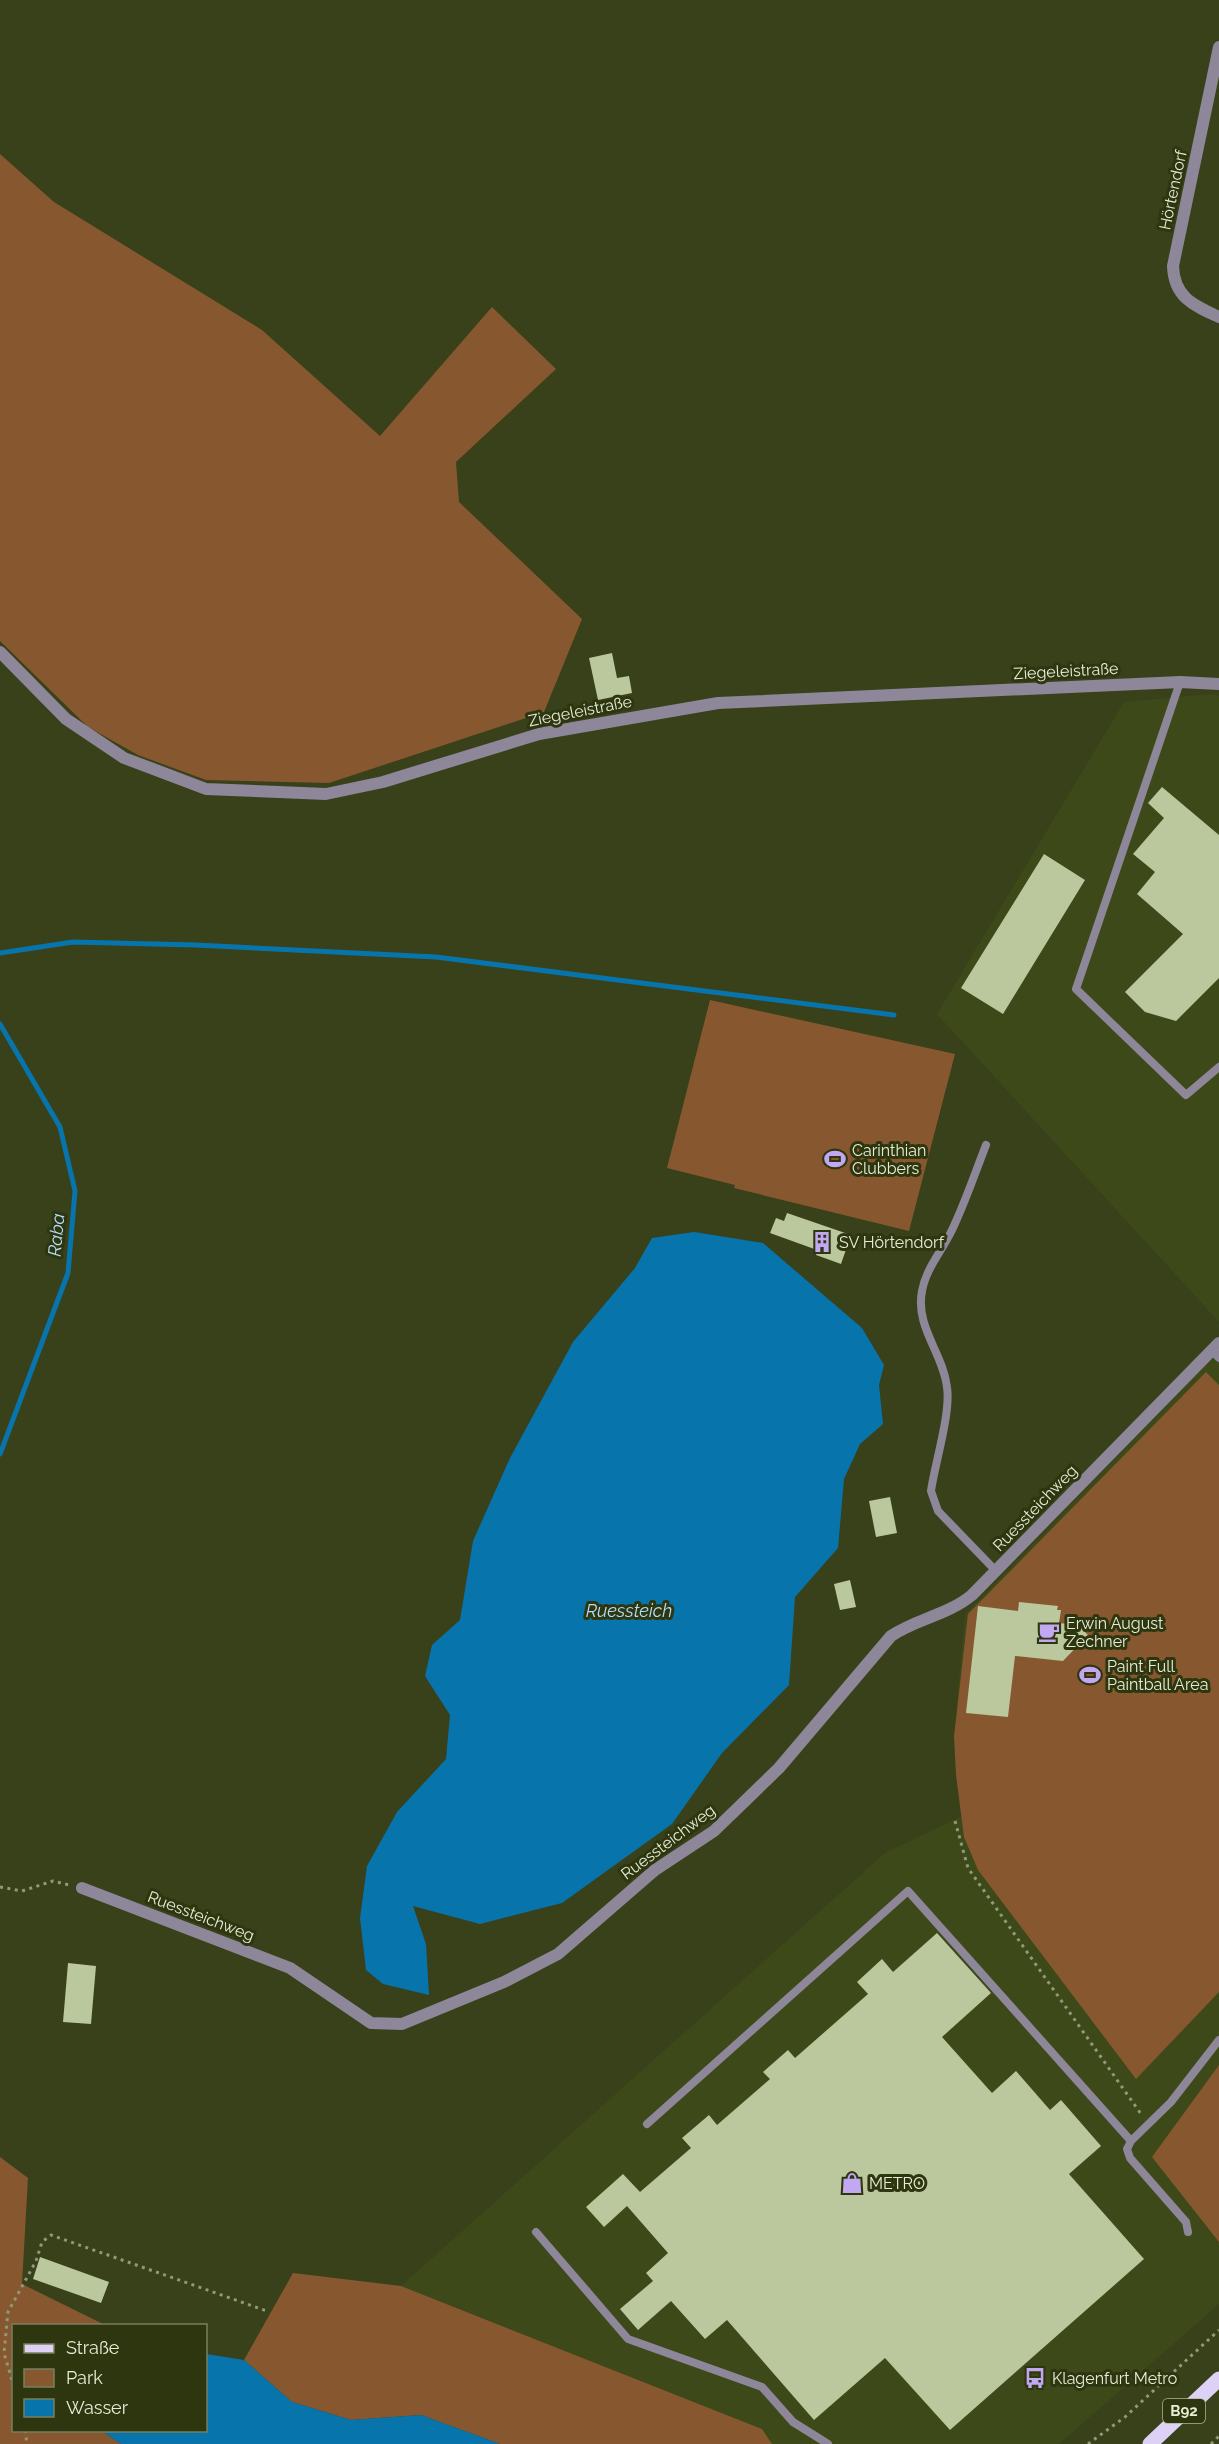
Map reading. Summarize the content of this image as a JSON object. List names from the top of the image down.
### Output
{
  "streets": {
    "main road": ["B92"],
    "street": ["Hörtendorf", "Ziegeleistraße", "Ruessteichweg"]
  },
  "water": ["Raba", "Ruessteich"],
  "places": {
    "sports": ["Carinthian Clubbers", "Paint Full Paintball Area"],
    "building": ["SV Hörtendorf"],
    "cafe": ["Erwin August Zechner"],
    "shop": ["METRO"],
    "bus stop": ["Klagenfurt Metro"]
  },
  "legend": ["Straße", "Park", "Wasser"]
}
